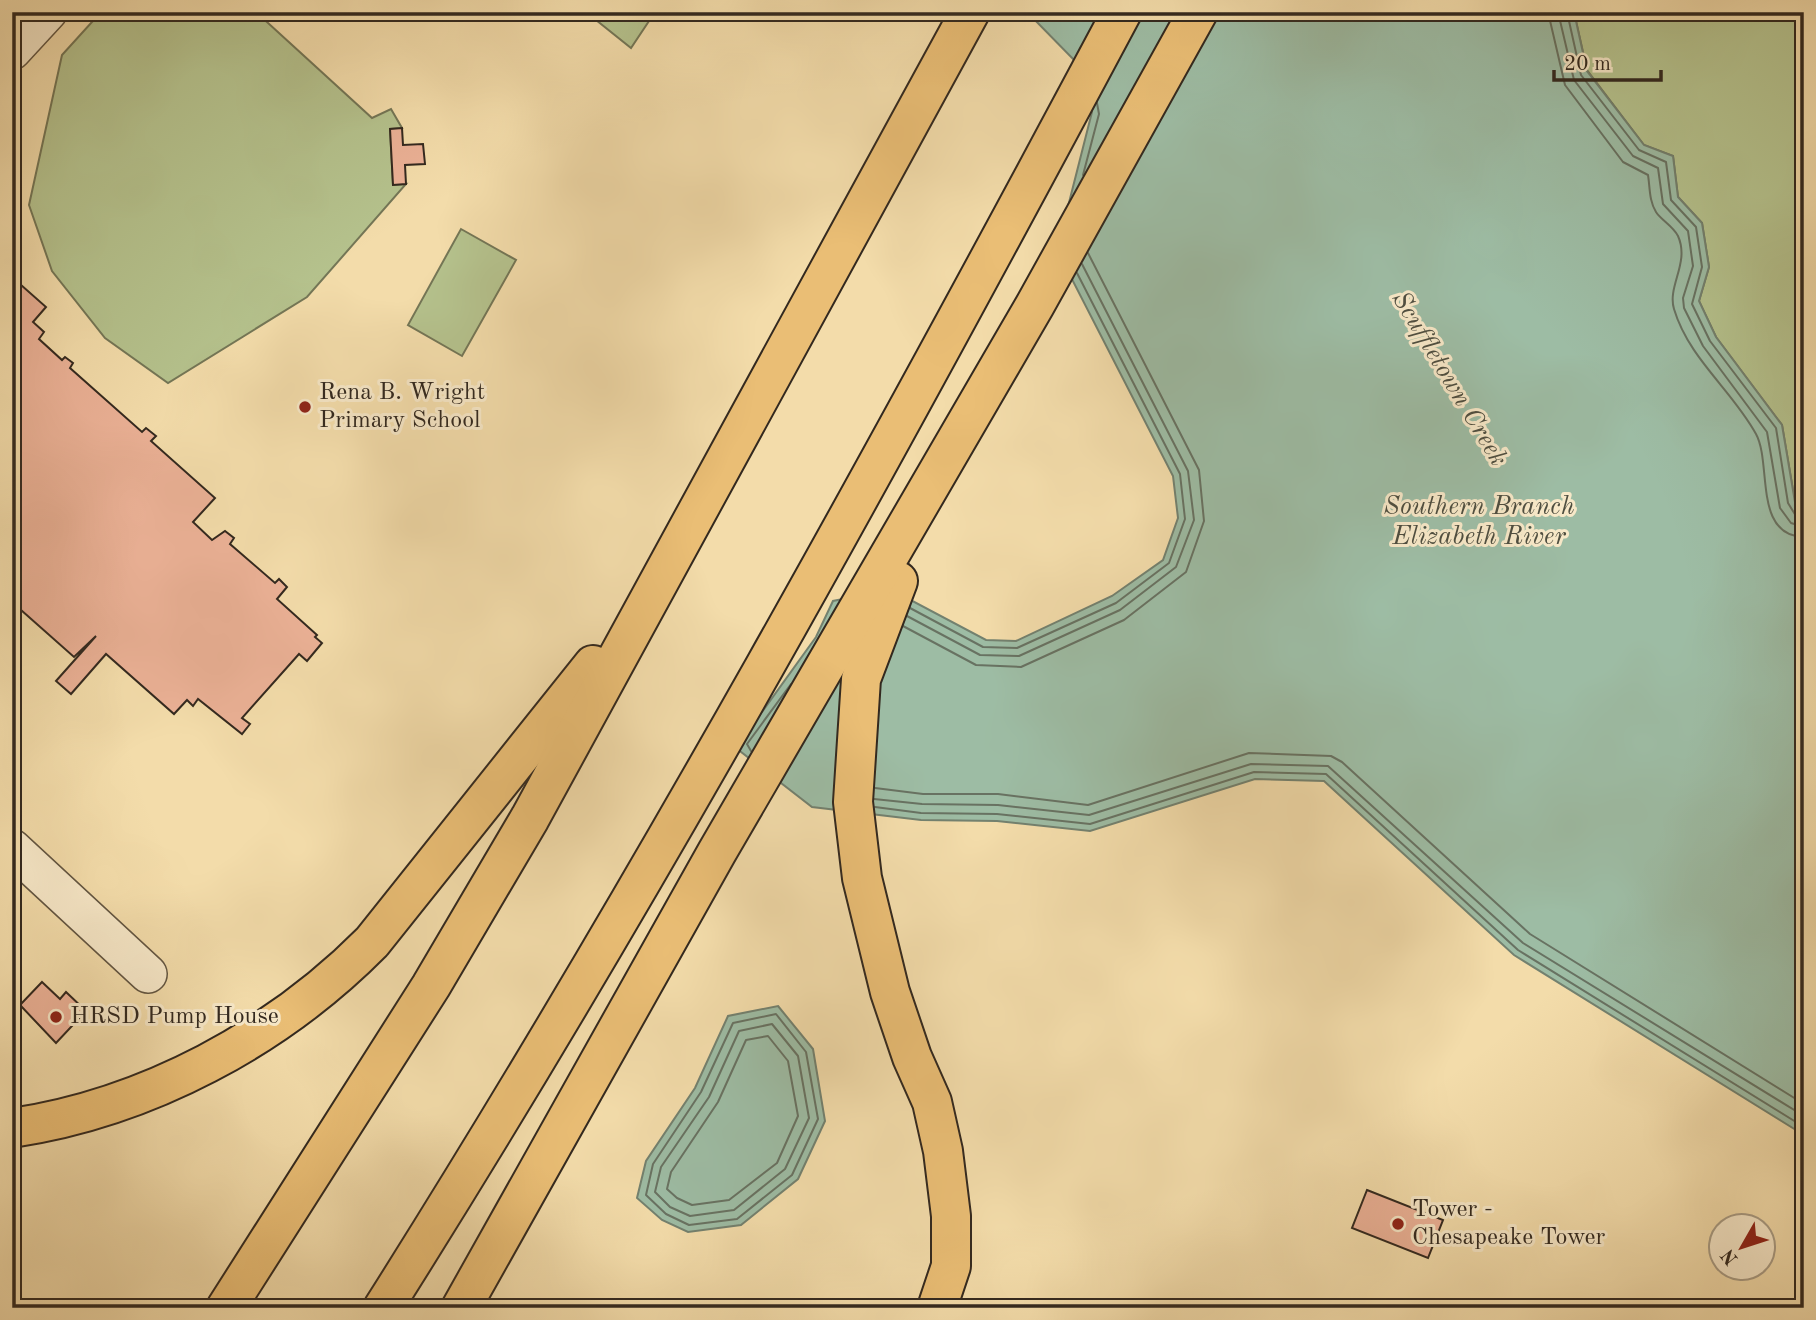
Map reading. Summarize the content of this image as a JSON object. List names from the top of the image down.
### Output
{
  "water": ["Scuffletown Creek", "Southern Branch Elizabeth River"],
  "places": ["Rena B. Wright Primary School", "HRSD Pump House", "Tower - Chesapeake Tower"],
  "scale_bar": "20 m",
  "north": "bottom left"
}
